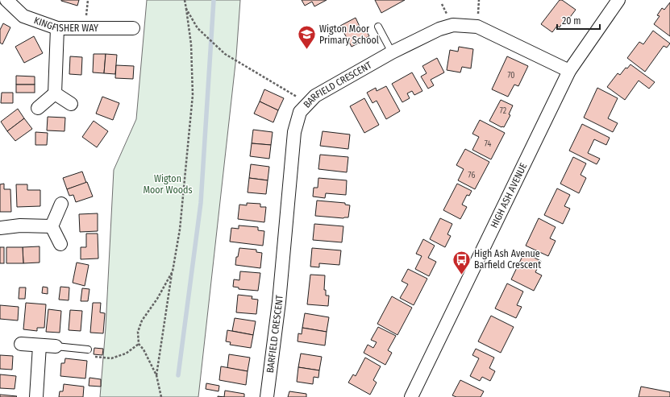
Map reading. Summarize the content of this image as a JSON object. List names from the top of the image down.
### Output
{
  "streets": {
    "street": ["KINGFISHER WAY", "BARFIELD CRESCENT", "HIGH ASH AVENUE"]
  },
  "crossings": [
    ["BARFIELD CRESCENT", "HIGH ASH AVENUE"]
  ],
  "parks": ["Wigton Moor Woods"],
  "places": {
    "school or university": ["Wigton Moor Primary School"],
    "bus stop": ["High Ash Avenue Barfield Crescent"]
  },
  "house_numbers": [
    "70",
    "72",
    "74",
    "76"
  ],
  "scale_bar": "20 m"
}
